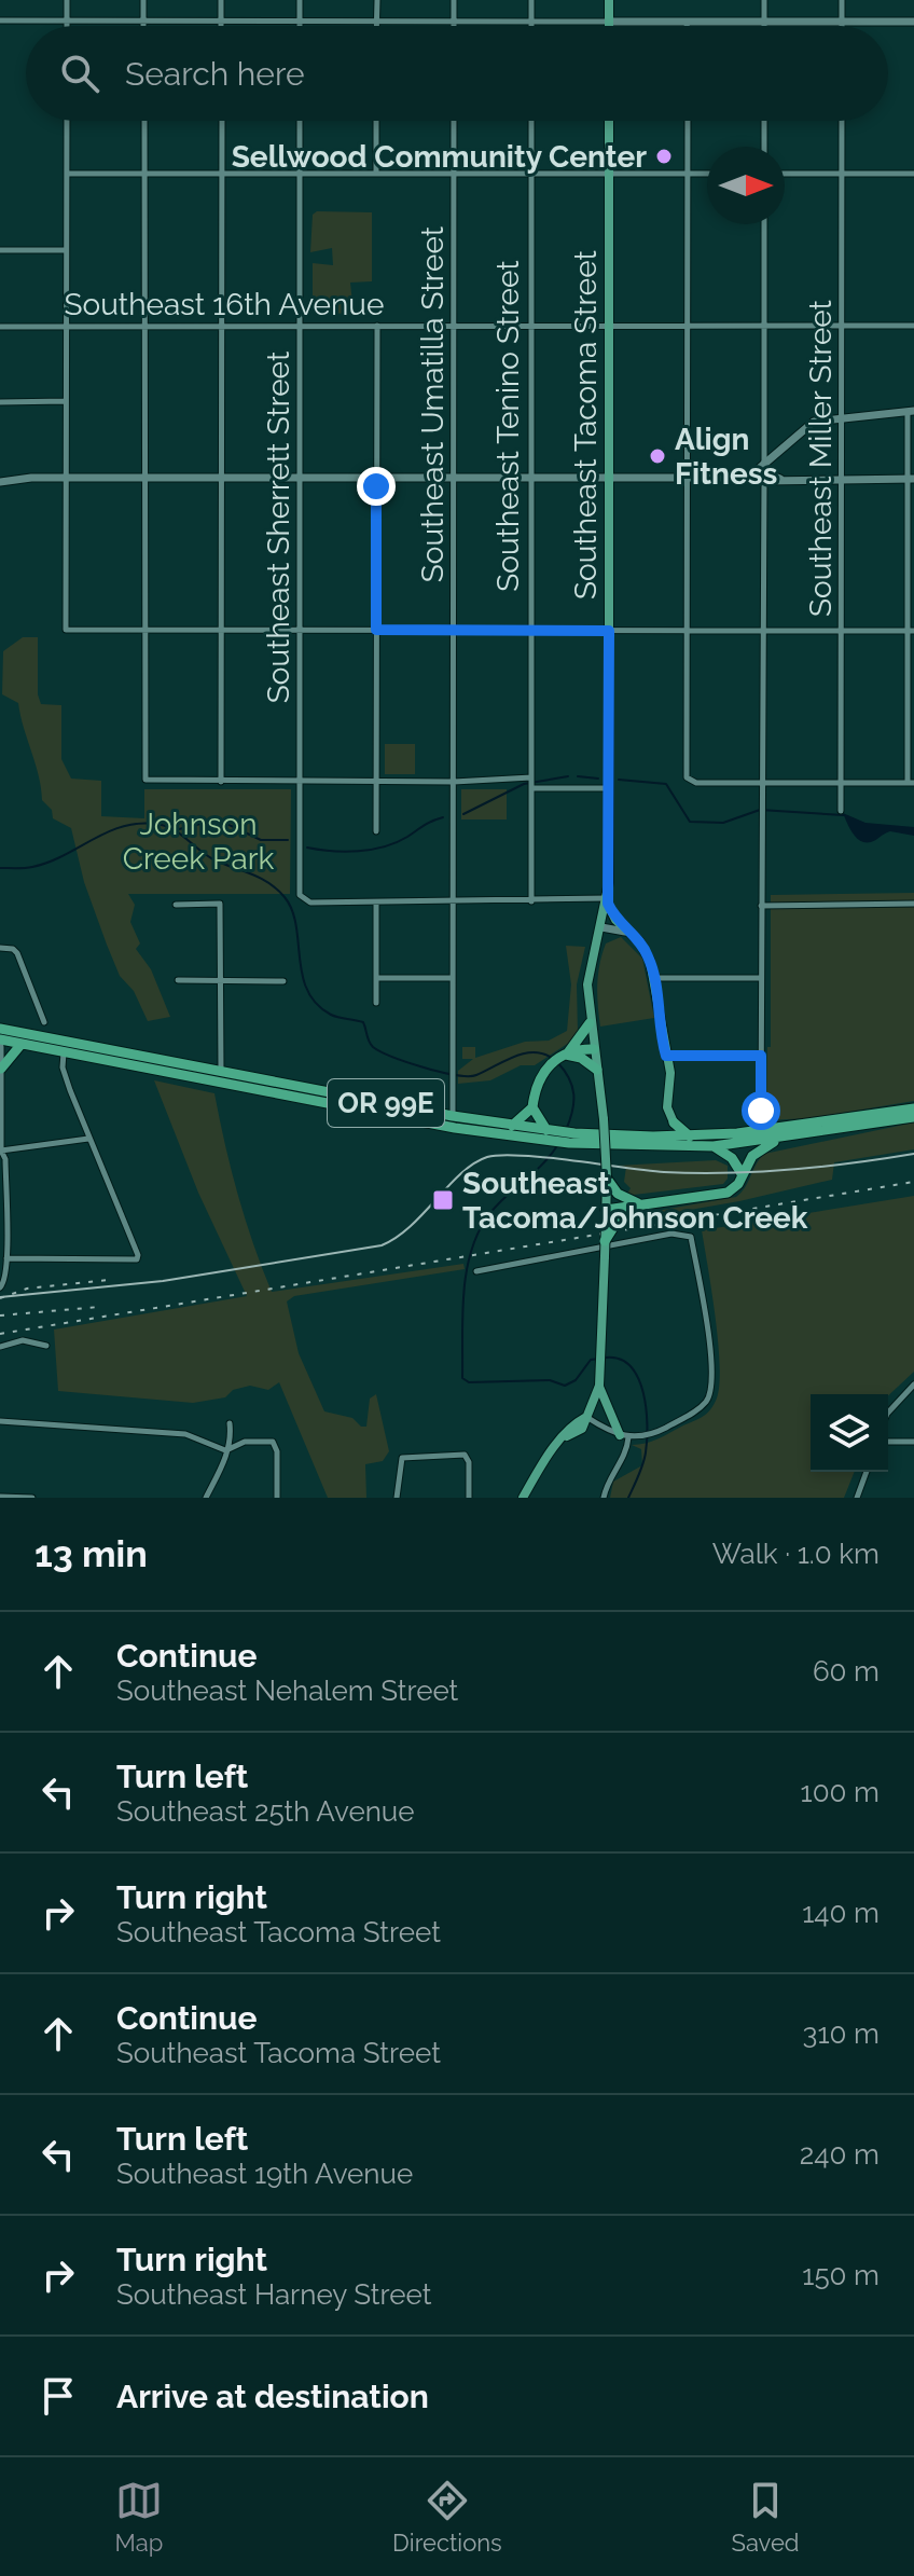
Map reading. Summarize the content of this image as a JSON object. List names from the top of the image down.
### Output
{
  "streets": {
    "highway": ["OR 99E"],
    "main road": ["Southeast Tacoma Street"],
    "street": [
      "Southeast 16th Avenue",
      "Southeast Umatilla Street",
      "Southeast Tenino Street",
      "Southeast Miller Street",
      "Southeast Sherrett Street"
    ]
  },
  "crossings": [
    ["Southeast 16th Avenue", "Southeast Umatilla Street"],
    ["Southeast 16th Avenue", "Southeast Tacoma Street"],
    ["Southeast 16th Avenue", "Southeast Tenino Street"],
    ["Southeast 16th Avenue", "Southeast Miller Street"],
    ["Southeast 16th Avenue", "Southeast Sherrett Street"],
    ["Southeast Umatilla Street", "OR 99E"]
  ],
  "parks": ["Johnson Creek Park"],
  "places": {
    "other": ["Sellwood Community Center", "Align Fitness"],
    "transit": ["Southeast Tacoma/Johnson Creek"]
  },
  "north": "right",
  "page": {
    "search": "Search here",
    "heading": ["13 min", "Walk · 1.0 km"],
    "list": [
      ["Continue", "Southeast Nehalem Street", "60 m"],
      ["Turn left", "Southeast 25th Avenue", "100 m"],
      ["Turn right", "Southeast Tacoma Street", "140 m"],
      ["Continue", "Southeast Tacoma Street", "310 m"],
      ["Turn left", "Southeast 19th Avenue", "240 m"],
      ["Turn right", "Southeast Harney Street", "150 m"],
      "Arrive at destination"
    ],
    "nav": ["Map", "Directions", "Saved"]
  }
}
